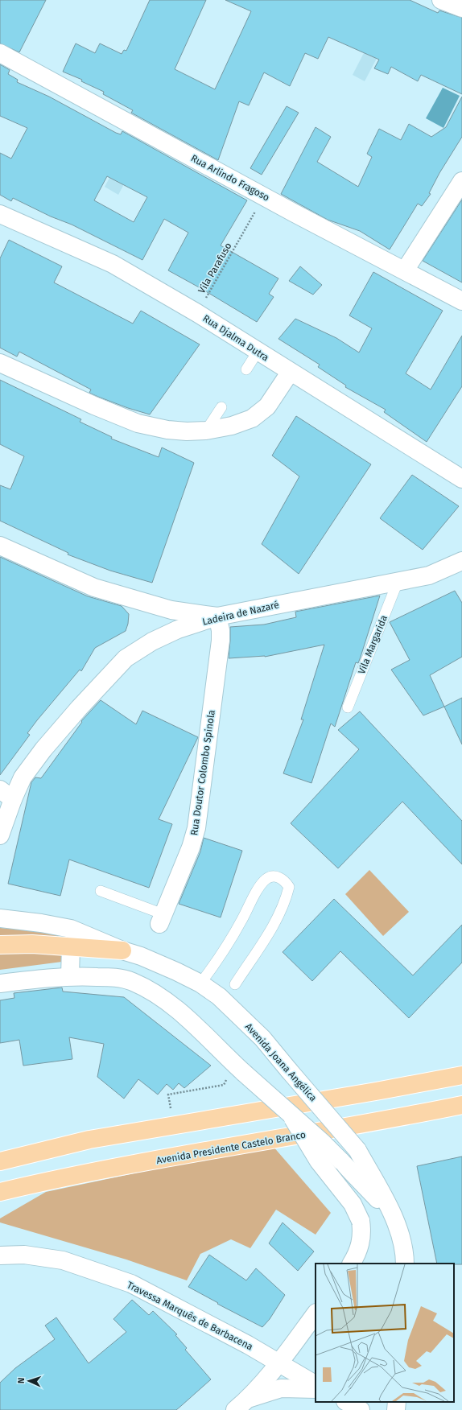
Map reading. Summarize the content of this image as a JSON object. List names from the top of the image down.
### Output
{
  "streets": {
    "main road": ["Avenida Presidente Castelo Branco"],
    "street": [
      "Rua Arlindo Fragoso",
      "Rua Djalma Dutra",
      "Ladeira de Nazaré",
      "Rua Doutor Colombo Spinola",
      "Avenida Joana Angélica",
      "Travessa Marquês de Barbacena"
    ],
    "lane": ["Vila Margarida"],
    "path": ["Vila Parafuso"]
  },
  "crossings": [
    ["Vila Parafuso", "Rua Djalma Dutra"],
    ["Ladeira de Nazaré", "Vila Margarida"],
    ["Ladeira de Nazaré", "Rua Doutor Colombo Spinola"]
  ],
  "north": "left"
}
